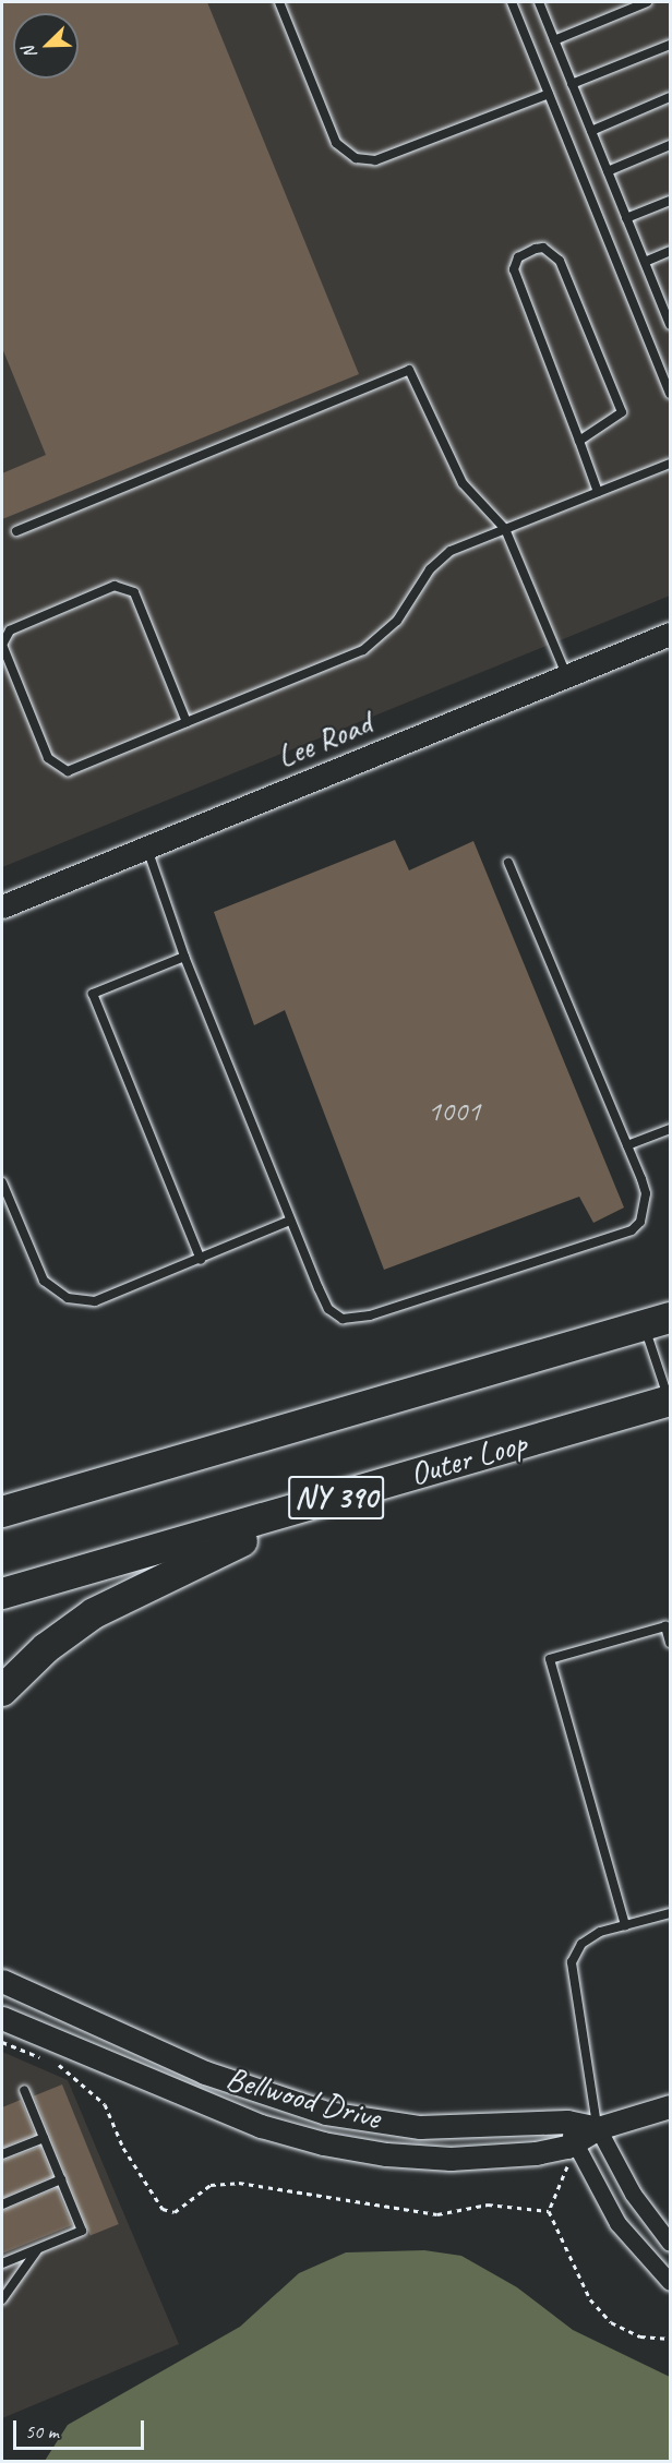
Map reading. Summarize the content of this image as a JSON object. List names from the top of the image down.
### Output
{
  "streets": {
    "highway": ["Outer Loop", "NY 390"],
    "street": ["Lee Road", "Bellwood Drive"]
  },
  "house_numbers": ["1001"],
  "scale_bar": "50 m",
  "north": "bottom left"
}
